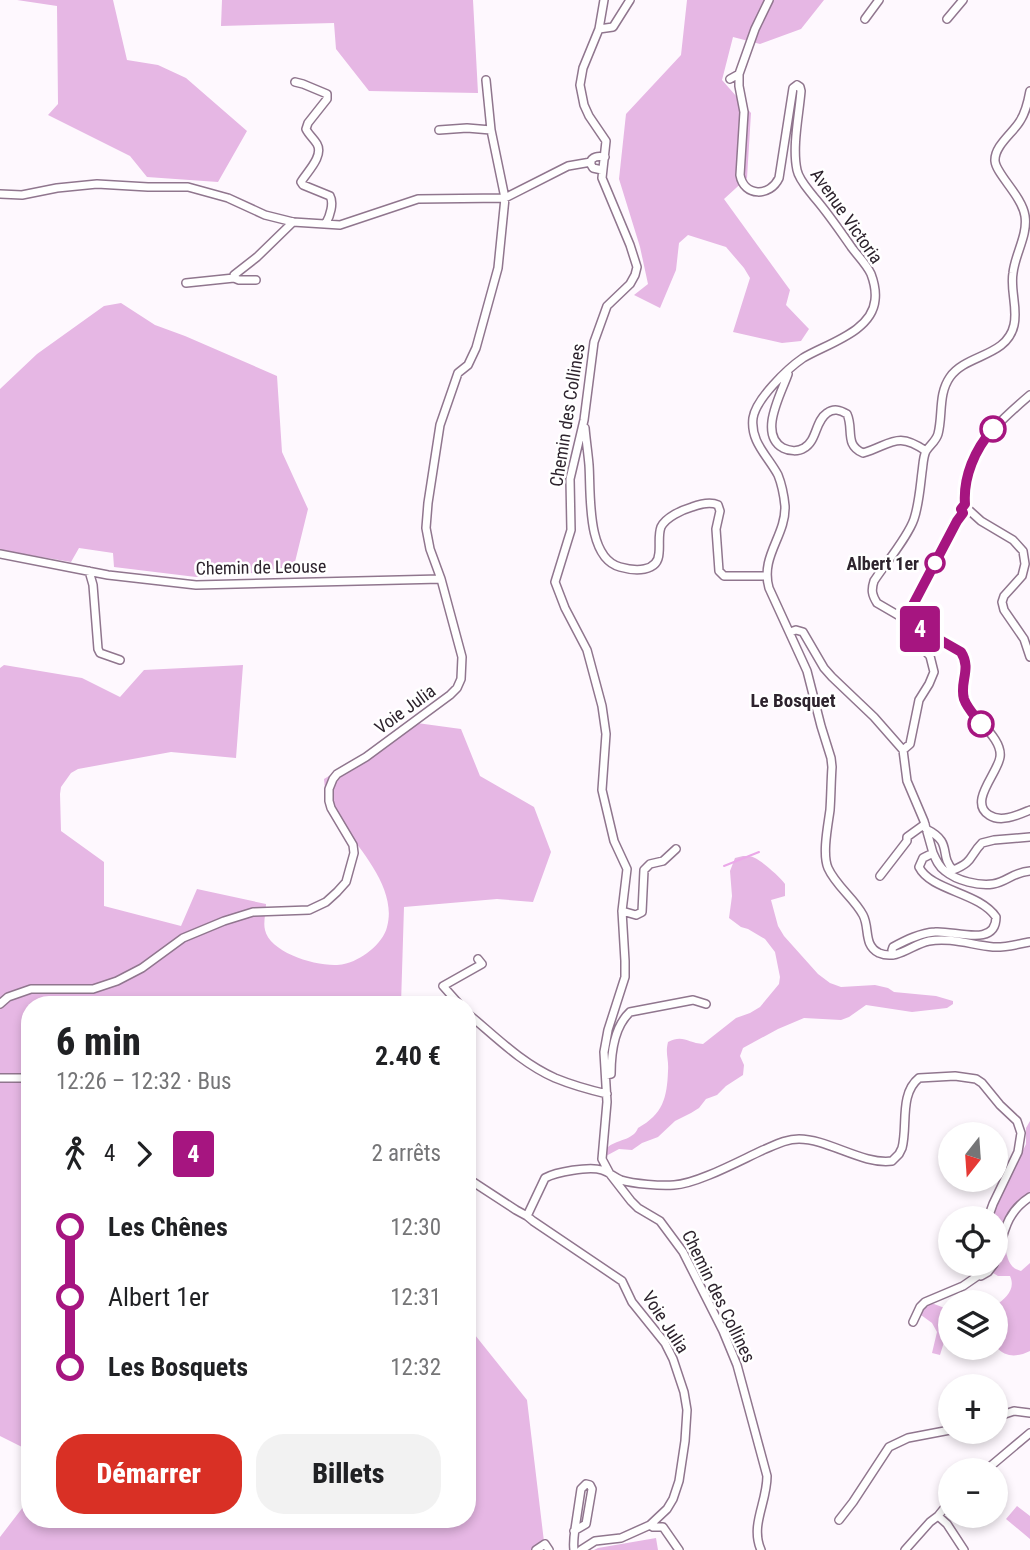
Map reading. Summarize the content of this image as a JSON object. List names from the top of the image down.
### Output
{
  "streets": {
    "street": [
      "Avenue Victoria",
      "Chemin des Collines",
      "Chemin de Leouse",
      "Voie Julia"
    ]
  },
  "crossings": [
    ["Chemin de Leouse", "Voie Julia"]
  ],
  "districts": ["Le Bosquet"],
  "places": ["Albert 1er"],
  "lines": ["bus line 4"],
  "north": "bottom",
  "page": {
    "on_map": "4",
    "heading": ["6 min", "12:26 – 12:32 · Bus", "2.40 €"],
    "legs": ["4", "4", "2 arrêts"],
    "map_buttons": ["+", "−"],
    "list": [
      {
        "name": "Les Chênes",
        "value": "12:30"
      },
      {
        "name": "Albert 1er",
        "value": "12:31"
      },
      {
        "name": "Les Bosquets",
        "value": "12:32"
      }
    ],
    "buttons": ["Démarrer", "Billets"]
  }
}
